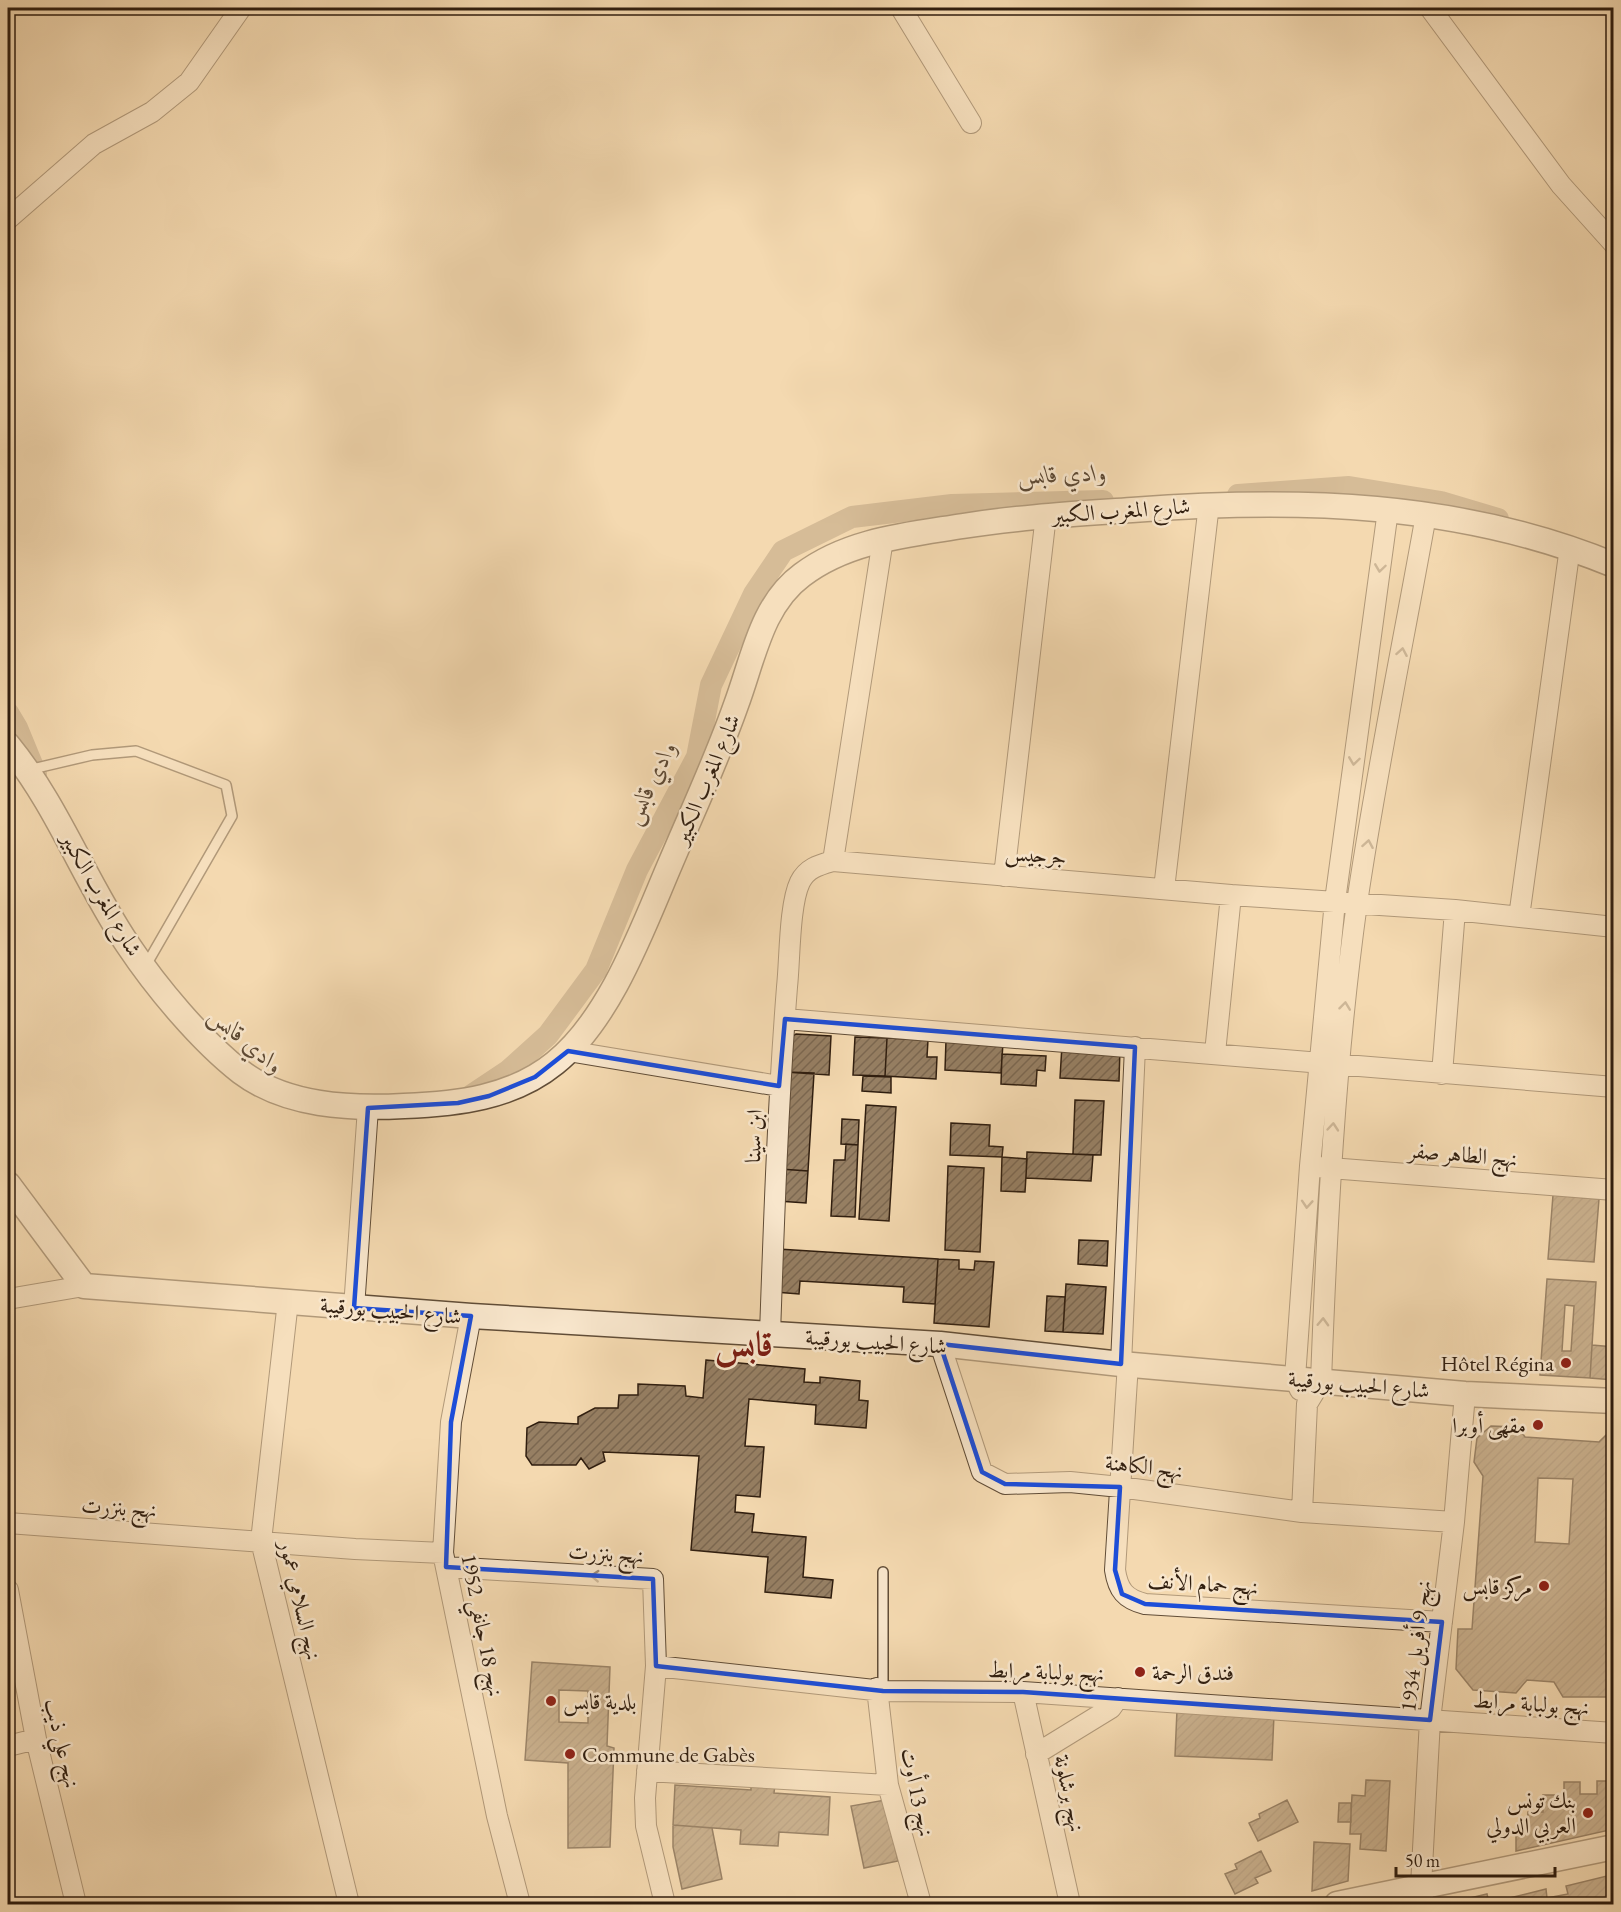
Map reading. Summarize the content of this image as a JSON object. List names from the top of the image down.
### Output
{
  "streets": {
    "street": [
      "شارع المغرب الكبير",
      "جرجيس",
      "ابن سينا",
      "نهج الطاهر صفر",
      "شارع الحبيب بورقيبة",
      "نهج الكاهنة",
      "نهج بنزرت",
      "نهج حمام الأنف",
      "نهج السلامي عمور",
      "نهج 18 جانفي 1952",
      "نهج 9 أفريل 1934",
      "نهج بولبابة مرابط",
      "نهج علي ذيب",
      "نهج 13 أوت",
      "نهج برشلونة"
    ]
  },
  "crossings": [
    ["جرجيس", "ابن سينا"],
    ["ابن سينا", "شارع الحبيب بورقيبة"],
    ["شارع الحبيب بورقيبة", "نهج الكاهنة"],
    ["شارع الحبيب بورقيبة", "نهج حمام الأنف"],
    ["شارع الحبيب بورقيبة", "نهج السلامي عمور"],
    ["شارع الحبيب بورقيبة", "نهج 18 جانفي 1952"],
    ["شارع الحبيب بورقيبة", "نهج 9 أفريل 1934"],
    ["نهج الكاهنة", "نهج حمام الأنف"],
    ["نهج الكاهنة", "نهج 9 أفريل 1934"],
    ["نهج بنزرت", "نهج السلامي عمور"],
    ["نهج بنزرت", "نهج 18 جانفي 1952"],
    ["نهج بنزرت", "نهج بولبابة مرابط"],
    ["نهج حمام الأنف", "نهج 9 أفريل 1934"],
    ["نهج 9 أفريل 1934", "نهج بولبابة مرابط"],
    ["نهج بولبابة مرابط", "نهج 13 أوت"],
    ["نهج بولبابة مرابط", "نهج برشلونة"]
  ],
  "districts": ["قابس"],
  "water": ["وادي قابس"],
  "places": [
    "Hôtel Régina",
    "مقهى أوبرا",
    "مركز قابس",
    "فندق الرحمة",
    "بلدية قابس",
    "Commune de Gabès",
    "بنك تونس العربي الدولي"
  ],
  "scale_bar": "50 m"
}
